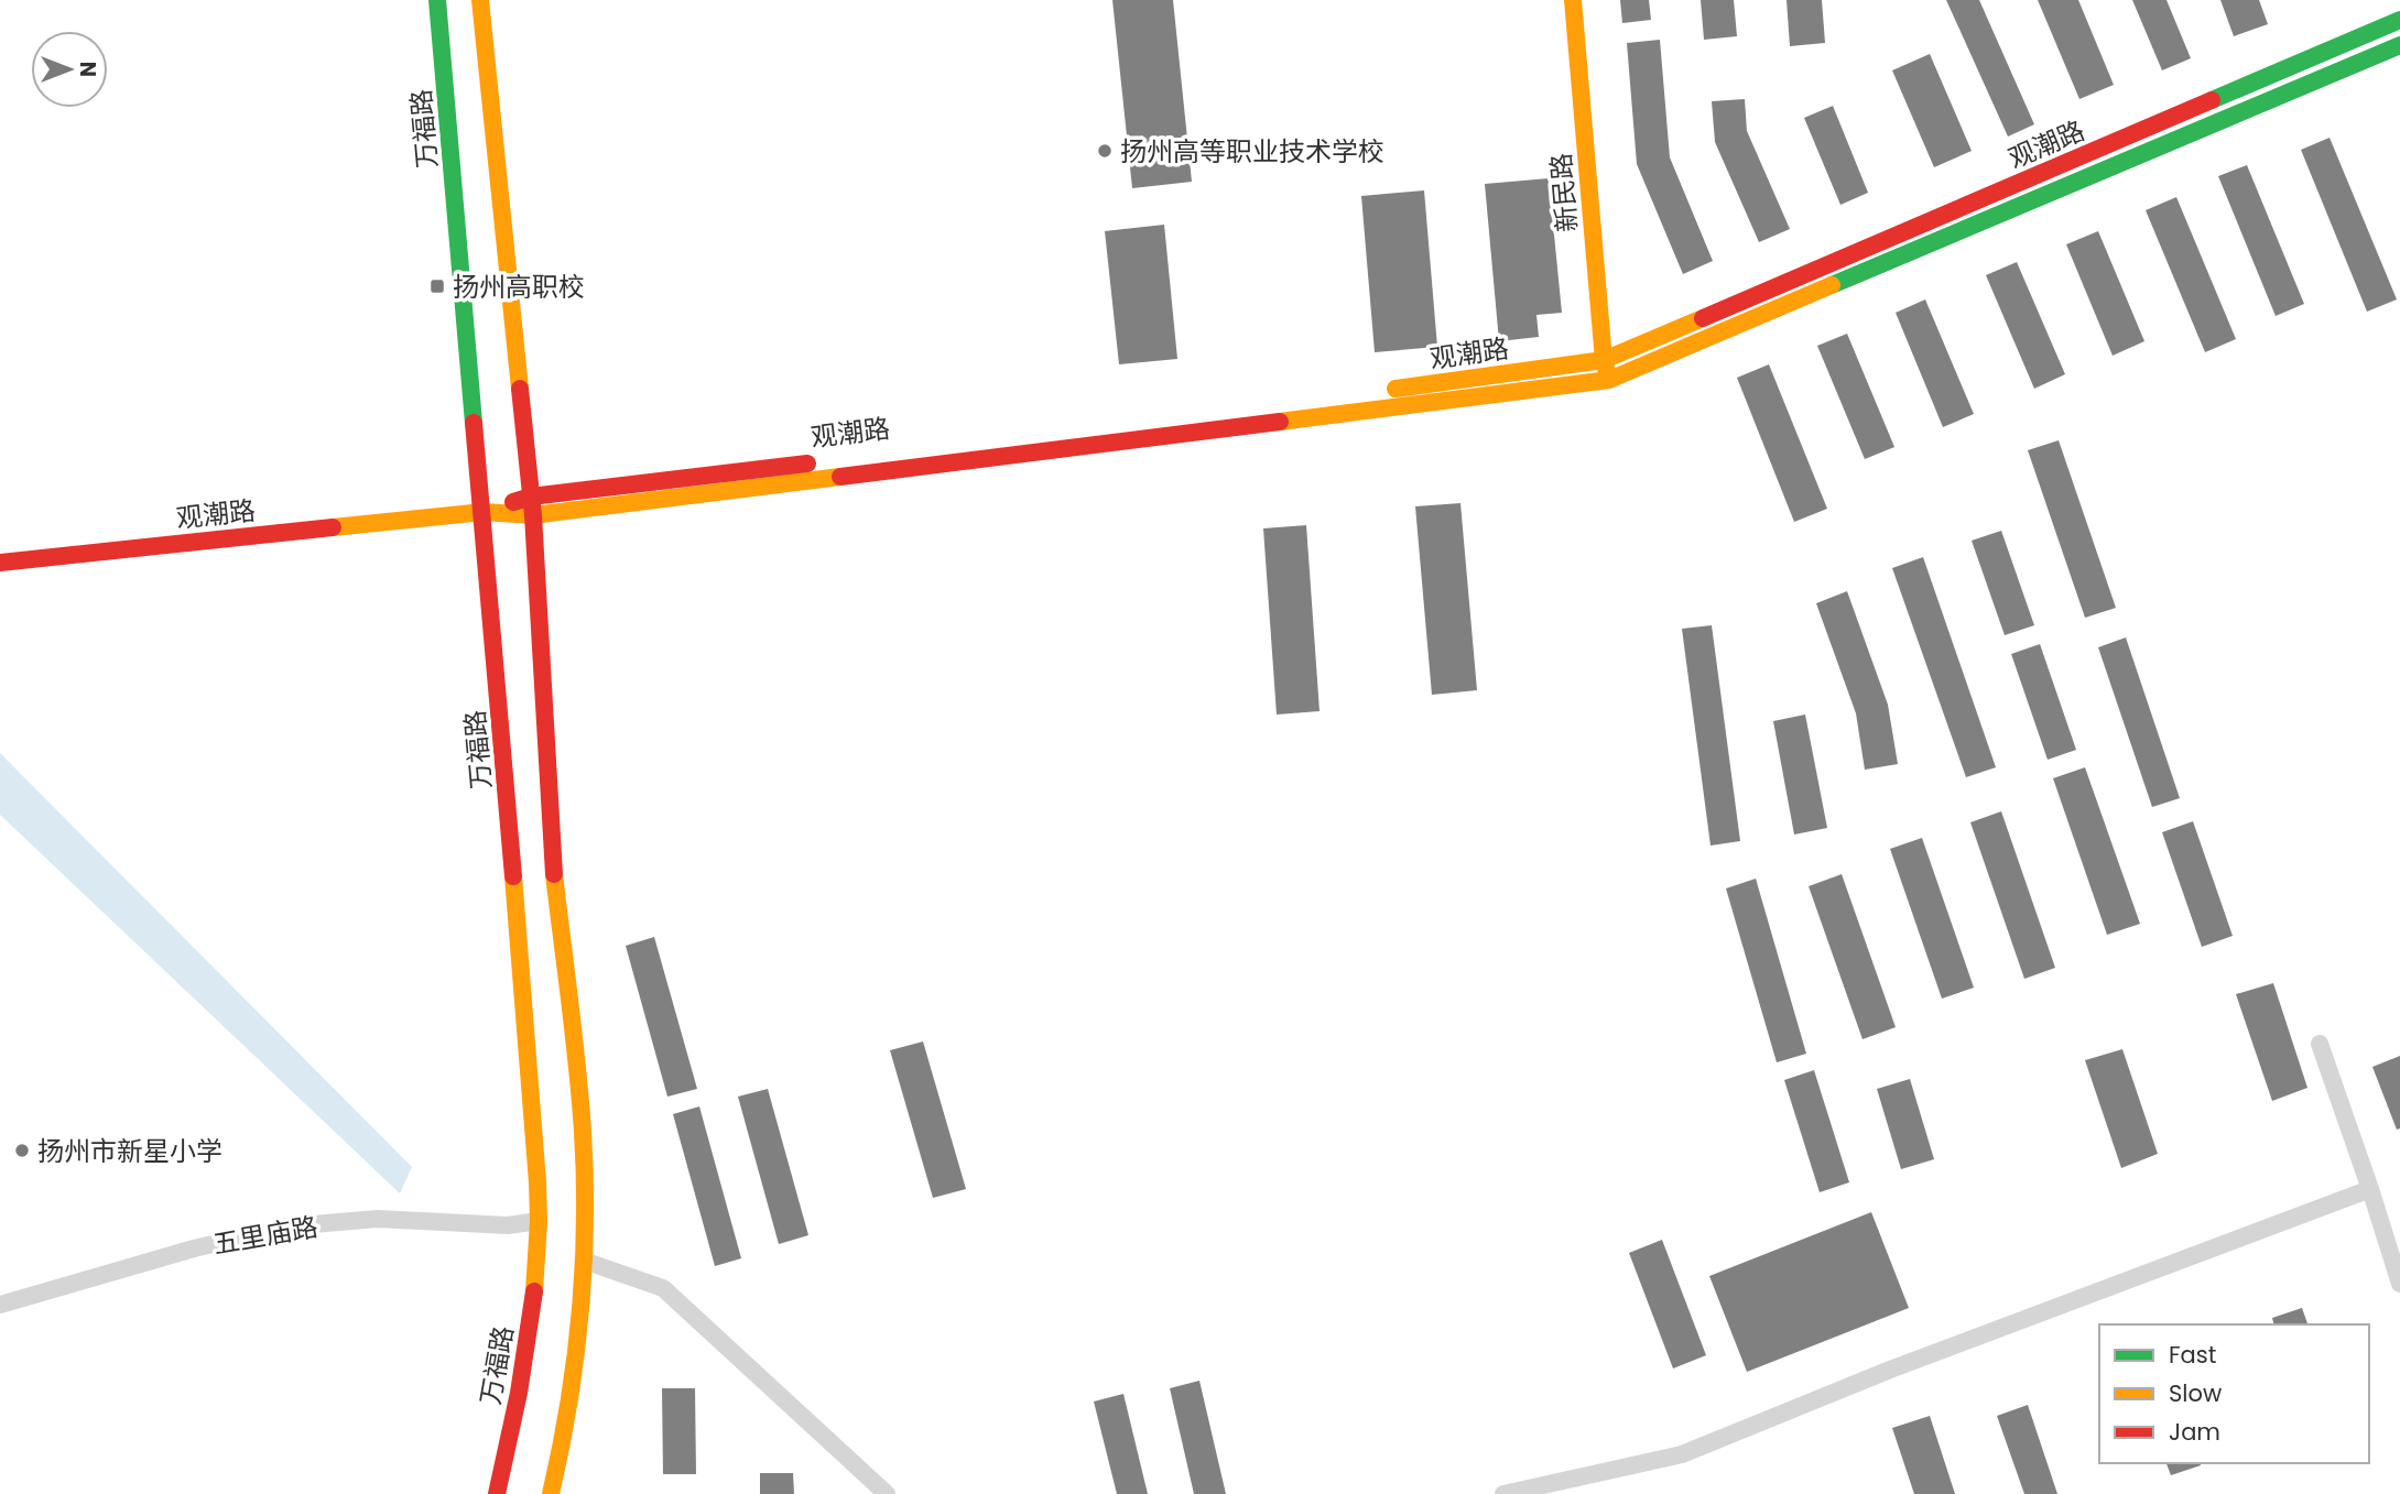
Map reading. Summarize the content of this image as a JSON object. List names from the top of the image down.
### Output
{
  "streets": {
    "street": [
      "万福路",
      "观潮路",
      "新民路",
      "五里庙路"
    ]
  },
  "crossings": [
    ["万福路", "观潮路"],
    ["万福路", "五里庙路"],
    ["观潮路", "新民路"]
  ],
  "places": {
    "other": ["扬州高等职业技术学校", "扬州市新星小学"],
    "transit": ["扬州高职校"]
  },
  "legend": ["Fast", "Slow", "Jam"],
  "north": "right"
}
